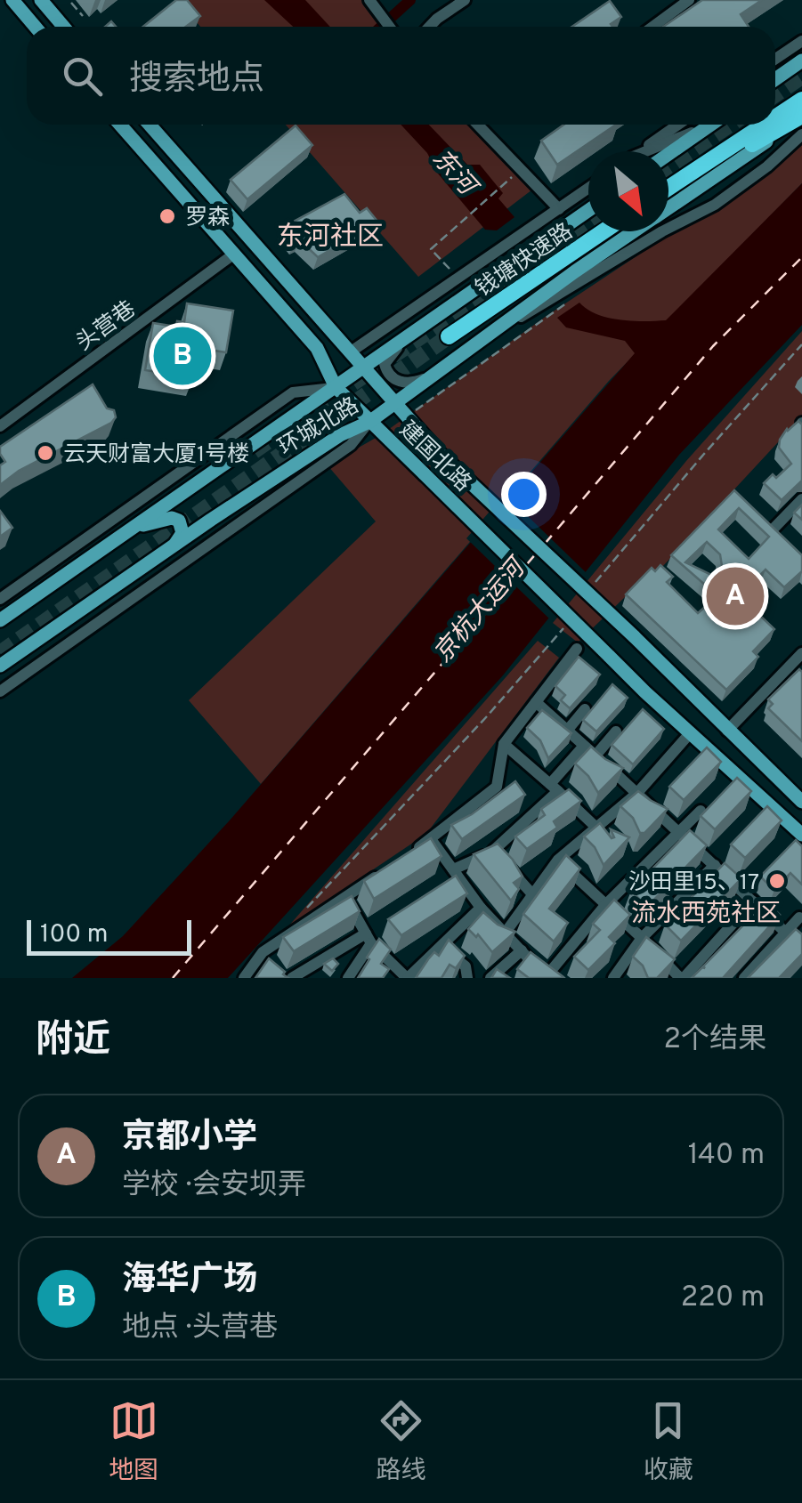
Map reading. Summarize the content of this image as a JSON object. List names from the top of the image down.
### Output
{
  "streets": {
    "highway": ["钱塘快速路"],
    "main road": ["环城北路", "建国北路"],
    "street": ["头营巷"]
  },
  "crossings": [
    ["头营巷", "建国北路"],
    ["环城北路", "建国北路"]
  ],
  "districts": ["东河社区", "流水西苑社区"],
  "water": ["东河", "京杭大运河"],
  "places": ["罗森", "云天财富大厦1号楼", "沙田里15、17"],
  "scale_bar": "100 m",
  "north": "bottom right",
  "page": {
    "search": "搜索地点",
    "pins": ["B", "A"],
    "scale": "100 m",
    "heading": ["附近", "2个结果"],
    "list": [
      {
        "mark": "A",
        "name": "京都小学",
        "note": "学校 · 会安坝弄",
        "value": "140 m"
      },
      {
        "mark": "B",
        "name": "海华广场",
        "note": "地点 · 头营巷",
        "value": "220 m"
      }
    ],
    "nav": ["地图", "路线", "收藏"]
  }
}
